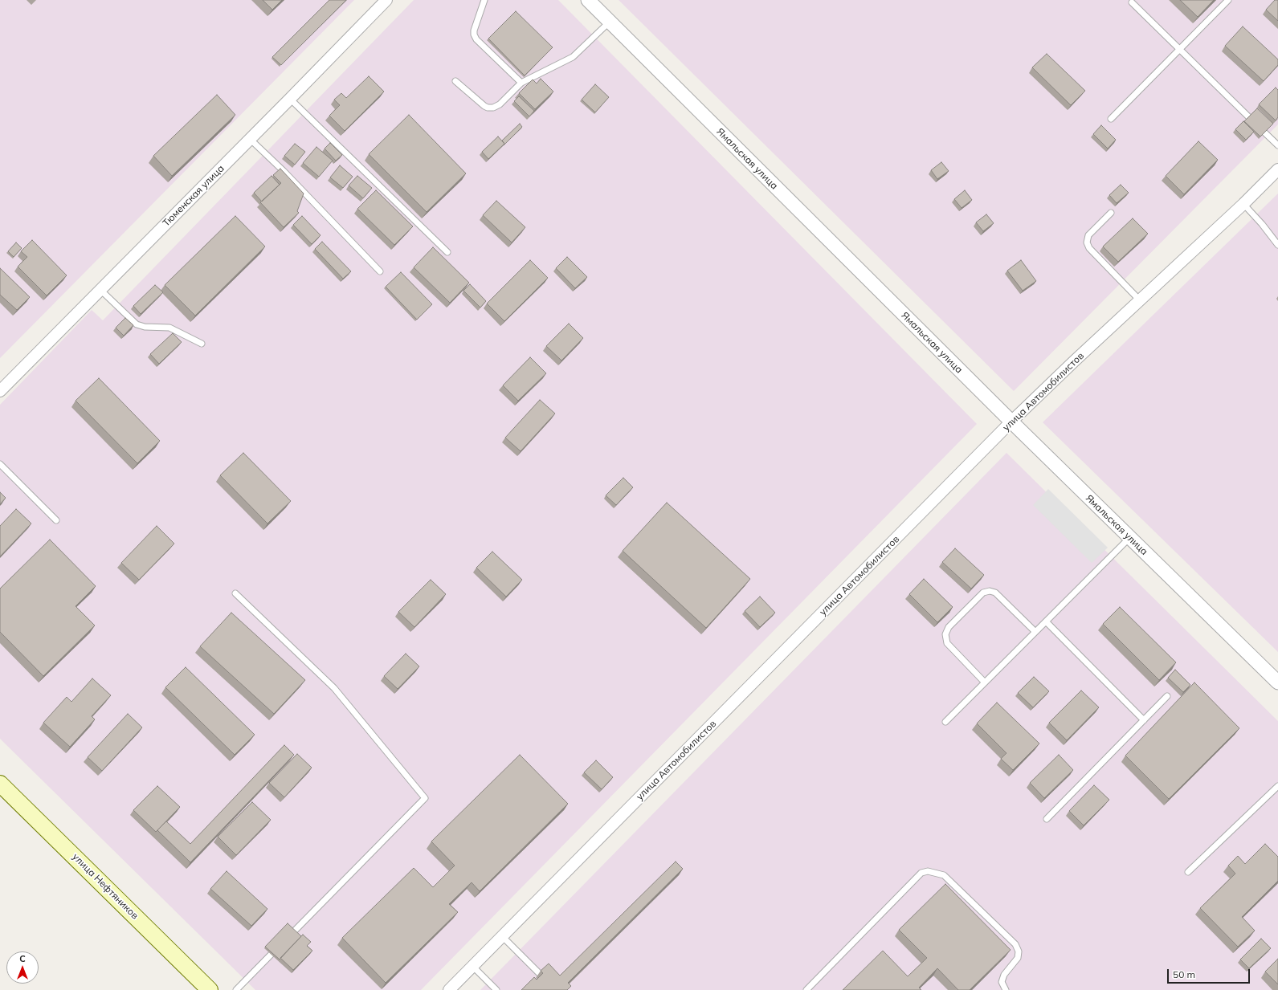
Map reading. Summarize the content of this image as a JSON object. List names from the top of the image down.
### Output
{
  "streets": {
    "main road": ["улица Нефтяников"],
    "street": ["Ямальская улица", "Тюменская улица", "улица Автомобилистов"]
  },
  "crossings": [
    ["Ямальская улица", "улица Автомобилистов"]
  ],
  "scale_bar": "50 m",
  "north": "top"
}
